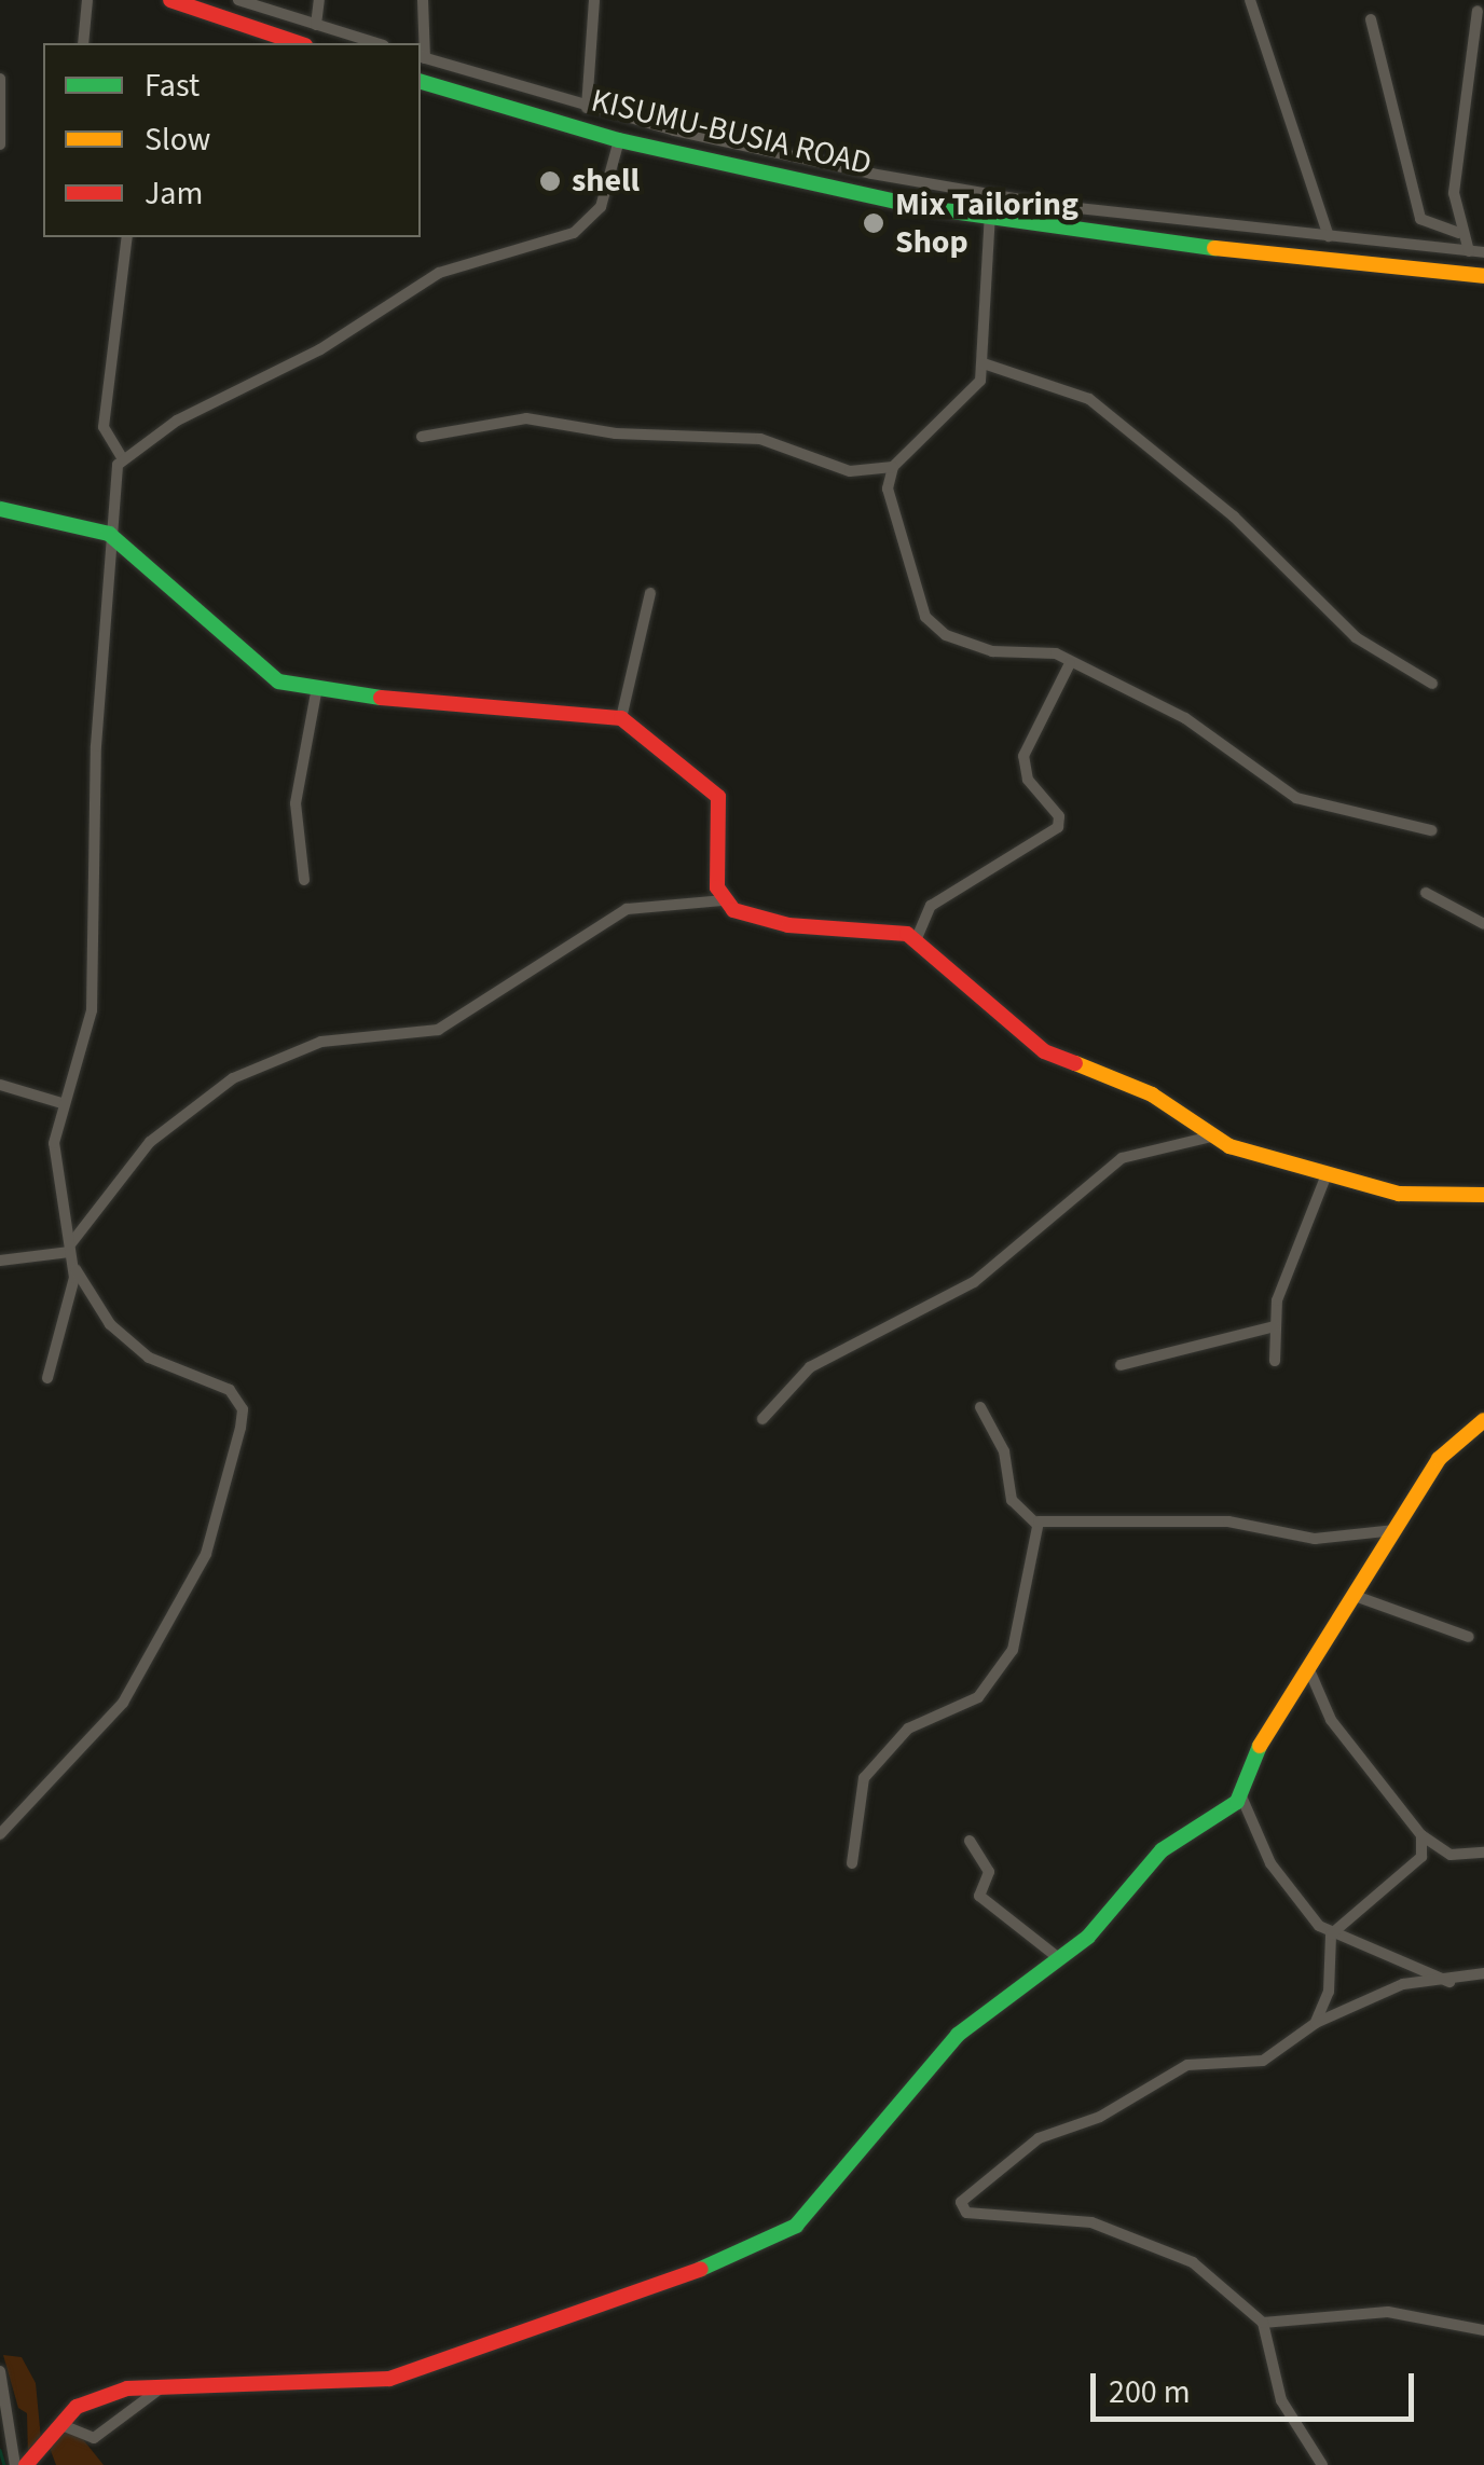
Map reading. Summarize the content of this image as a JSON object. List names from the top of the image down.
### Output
{
  "streets": {
    "main road": ["KISUMU-BUSIA ROAD"]
  },
  "places": ["shell", "Mix Tailoring Shop"],
  "legend": ["Fast", "Slow", "Jam"],
  "scale_bar": "200 m"
}
